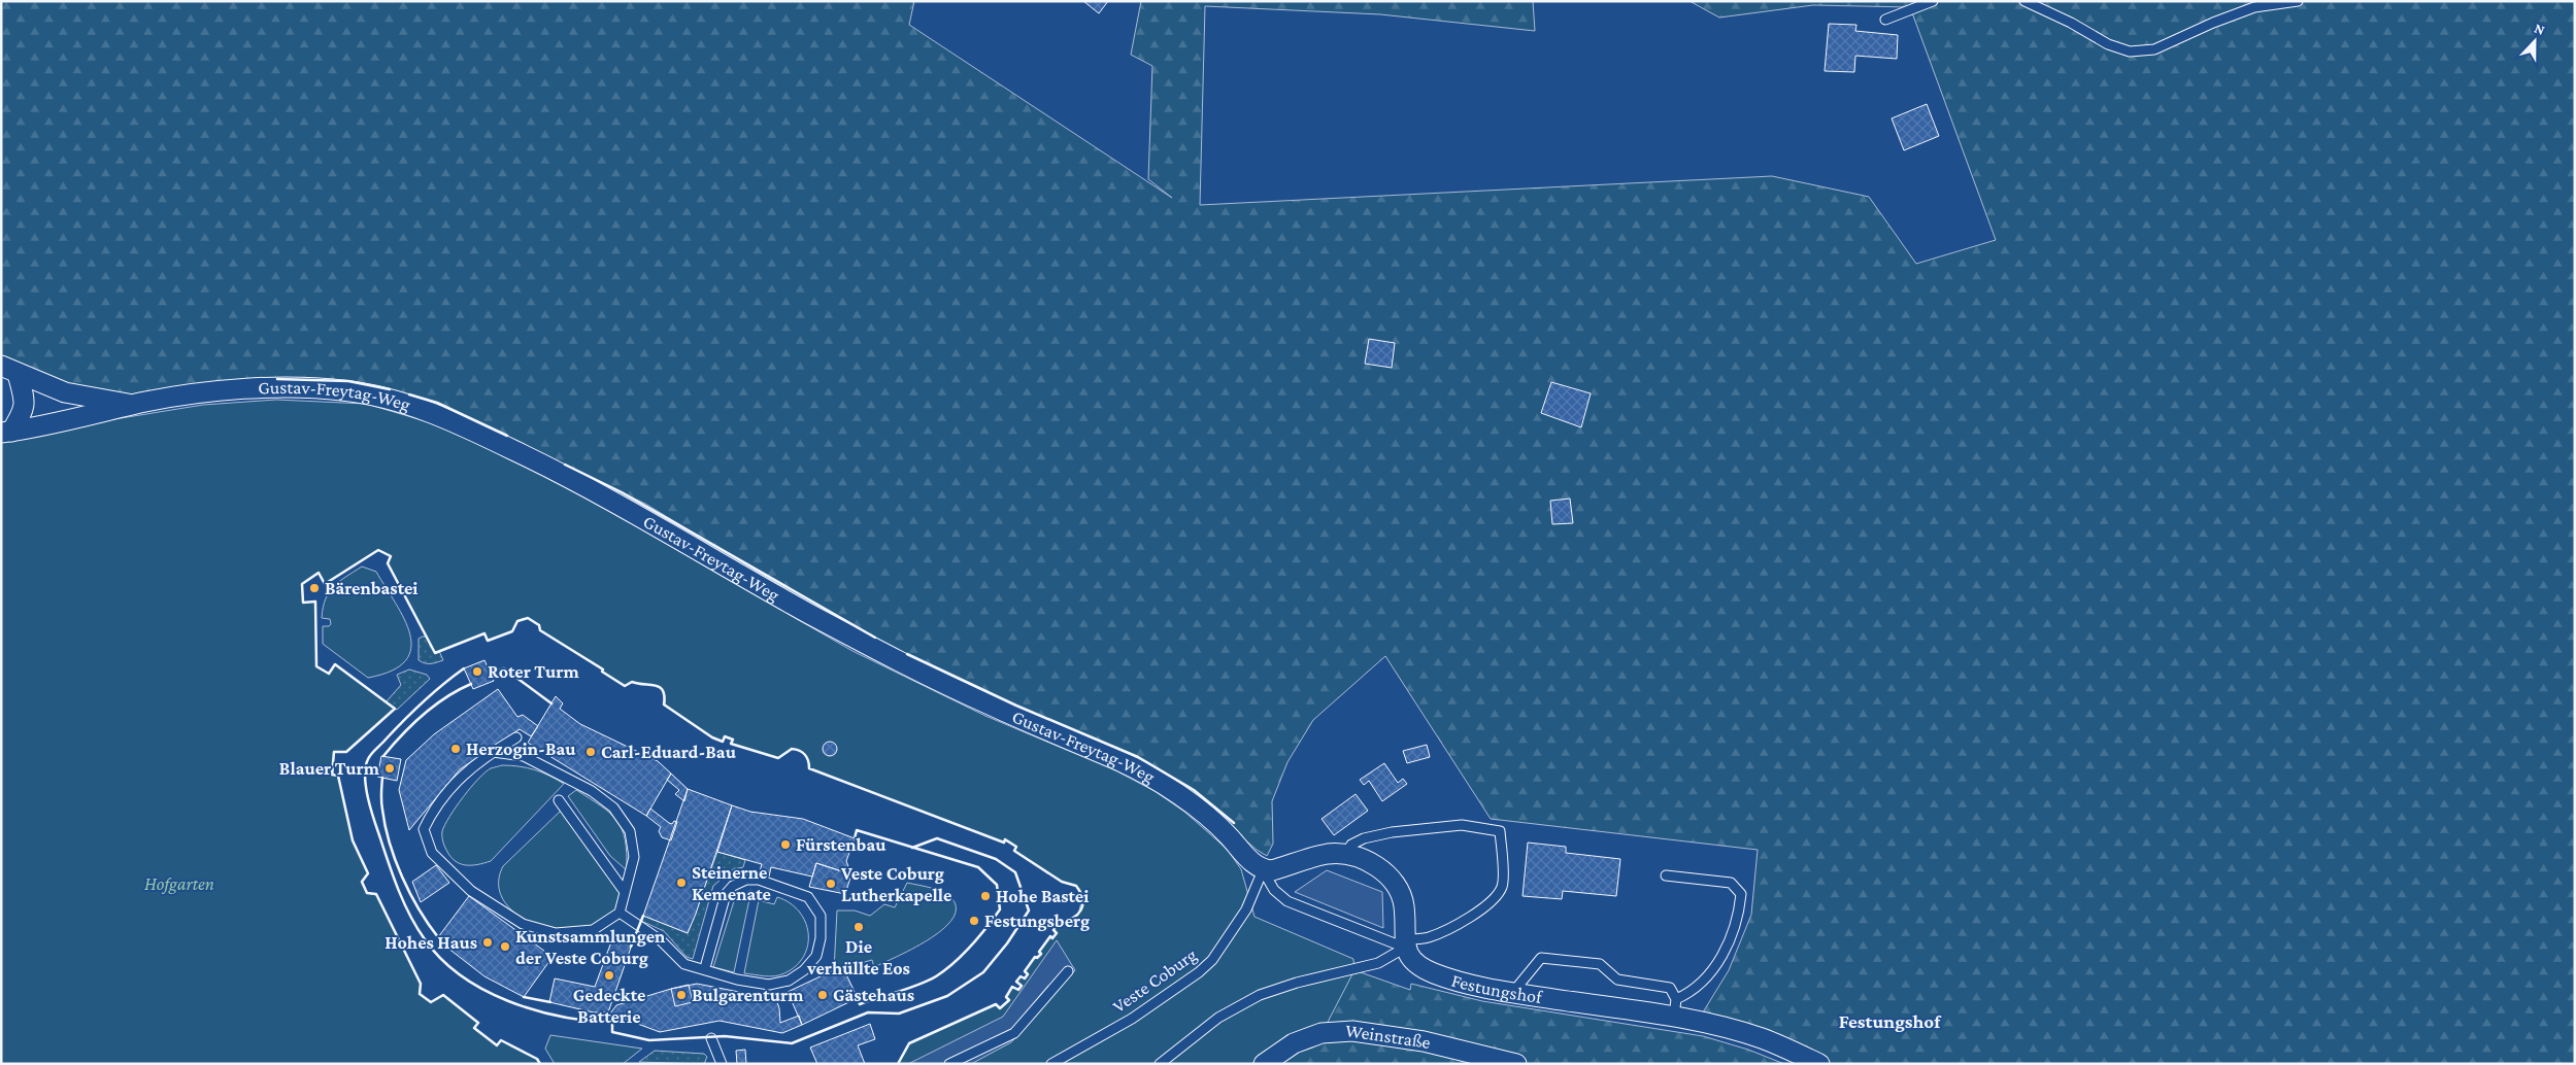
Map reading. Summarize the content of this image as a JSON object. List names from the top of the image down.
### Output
{
  "streets": {
    "street": ["Gustav-Freytag-Weg", "Festungshof", "Weinstraße"],
    "lane": ["Veste Coburg"]
  },
  "crossings": [
    ["Gustav-Freytag-Weg", "Veste Coburg"]
  ],
  "districts": ["Festungshof"],
  "parks": ["Hofgarten"],
  "places": [
    "Bärenbastei",
    "Roter Turm",
    "Herzogin-Bau",
    "Carl-Eduard-Bau",
    "Blauer Turm",
    "Fürstenbau",
    "Steinerne Kemenate",
    "Veste Coburg Lutherkapelle",
    "Hohe Bastei",
    "Festungsberg",
    "Die verhüllte Eos",
    "Hohes Haus",
    "Kunstsammlungen der Veste Coburg",
    "Gedeckte Batterie",
    "Bulgarenturm",
    "Gästehaus"
  ],
  "north": "top"
}
